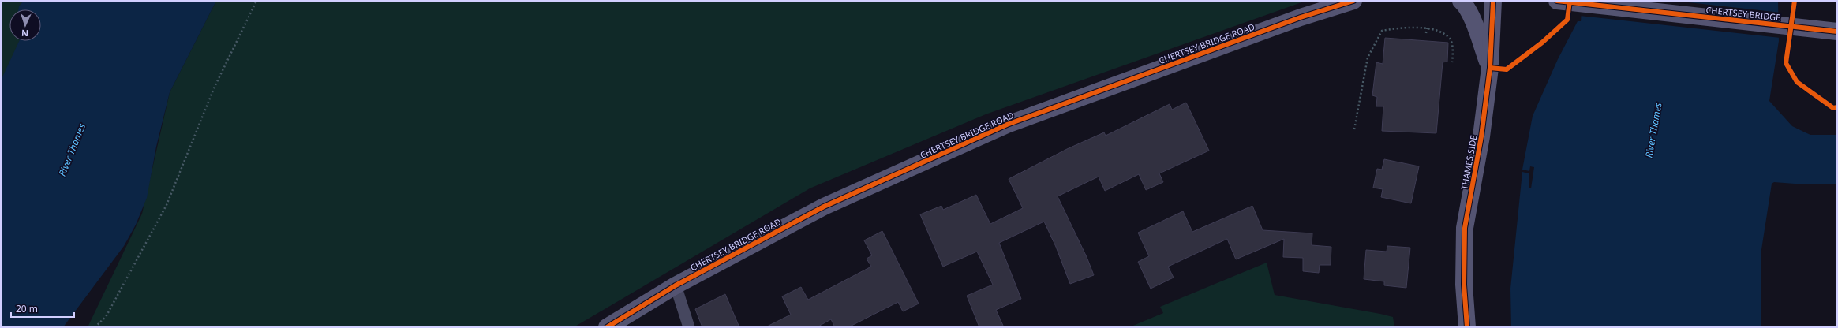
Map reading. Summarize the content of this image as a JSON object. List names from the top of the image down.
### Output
{
  "streets": {
    "main road": ["CHERTSEY BRIDGE", "CHERTSEY BRIDGE ROAD", "THAMES SIDE"]
  },
  "water": ["River Thames"],
  "scale_bar": "20 m",
  "north": "bottom"
}
